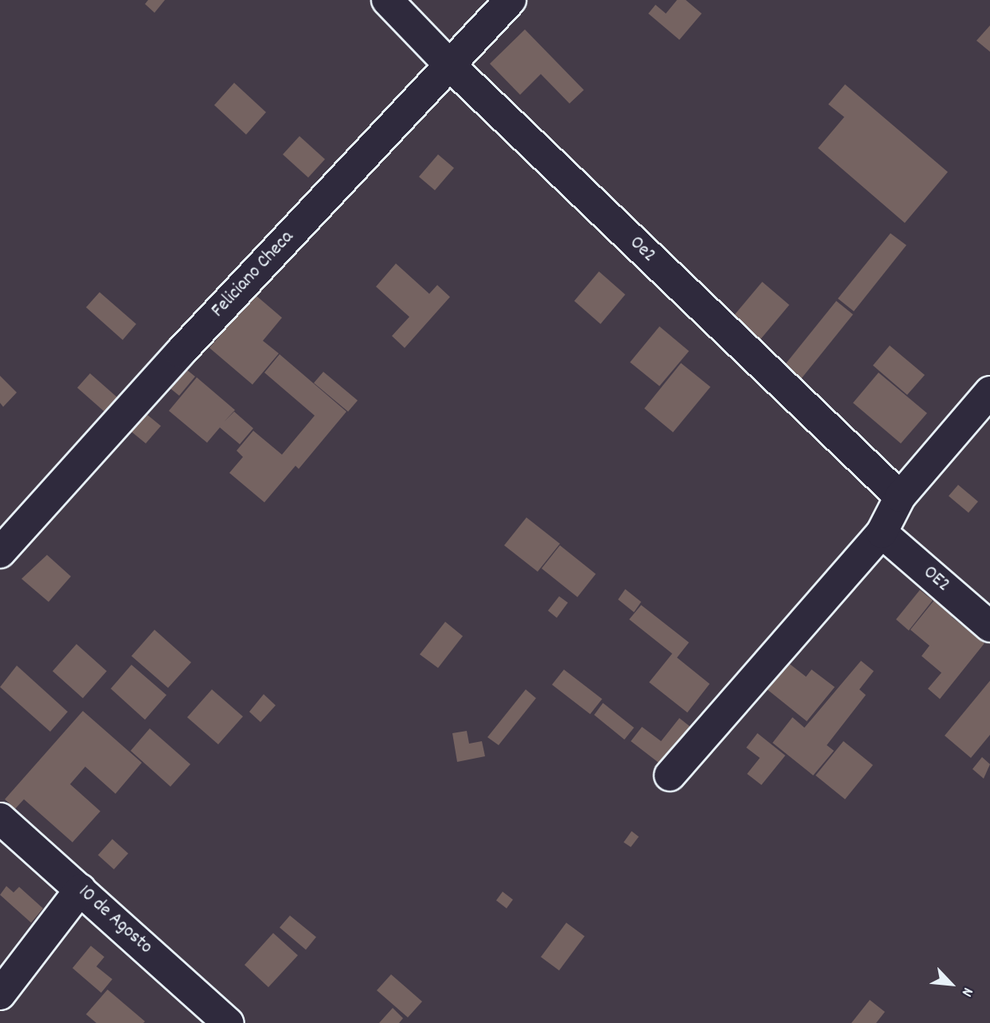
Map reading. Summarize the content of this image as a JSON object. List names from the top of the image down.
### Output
{
  "streets": {
    "street": [
      "Oe2",
      "Feliciano Checa",
      "OE2",
      "10 de Agosto"
    ]
  },
  "crossings": [
    ["Oe2", "Feliciano Checa"]
  ],
  "north": "bottom right"
}
